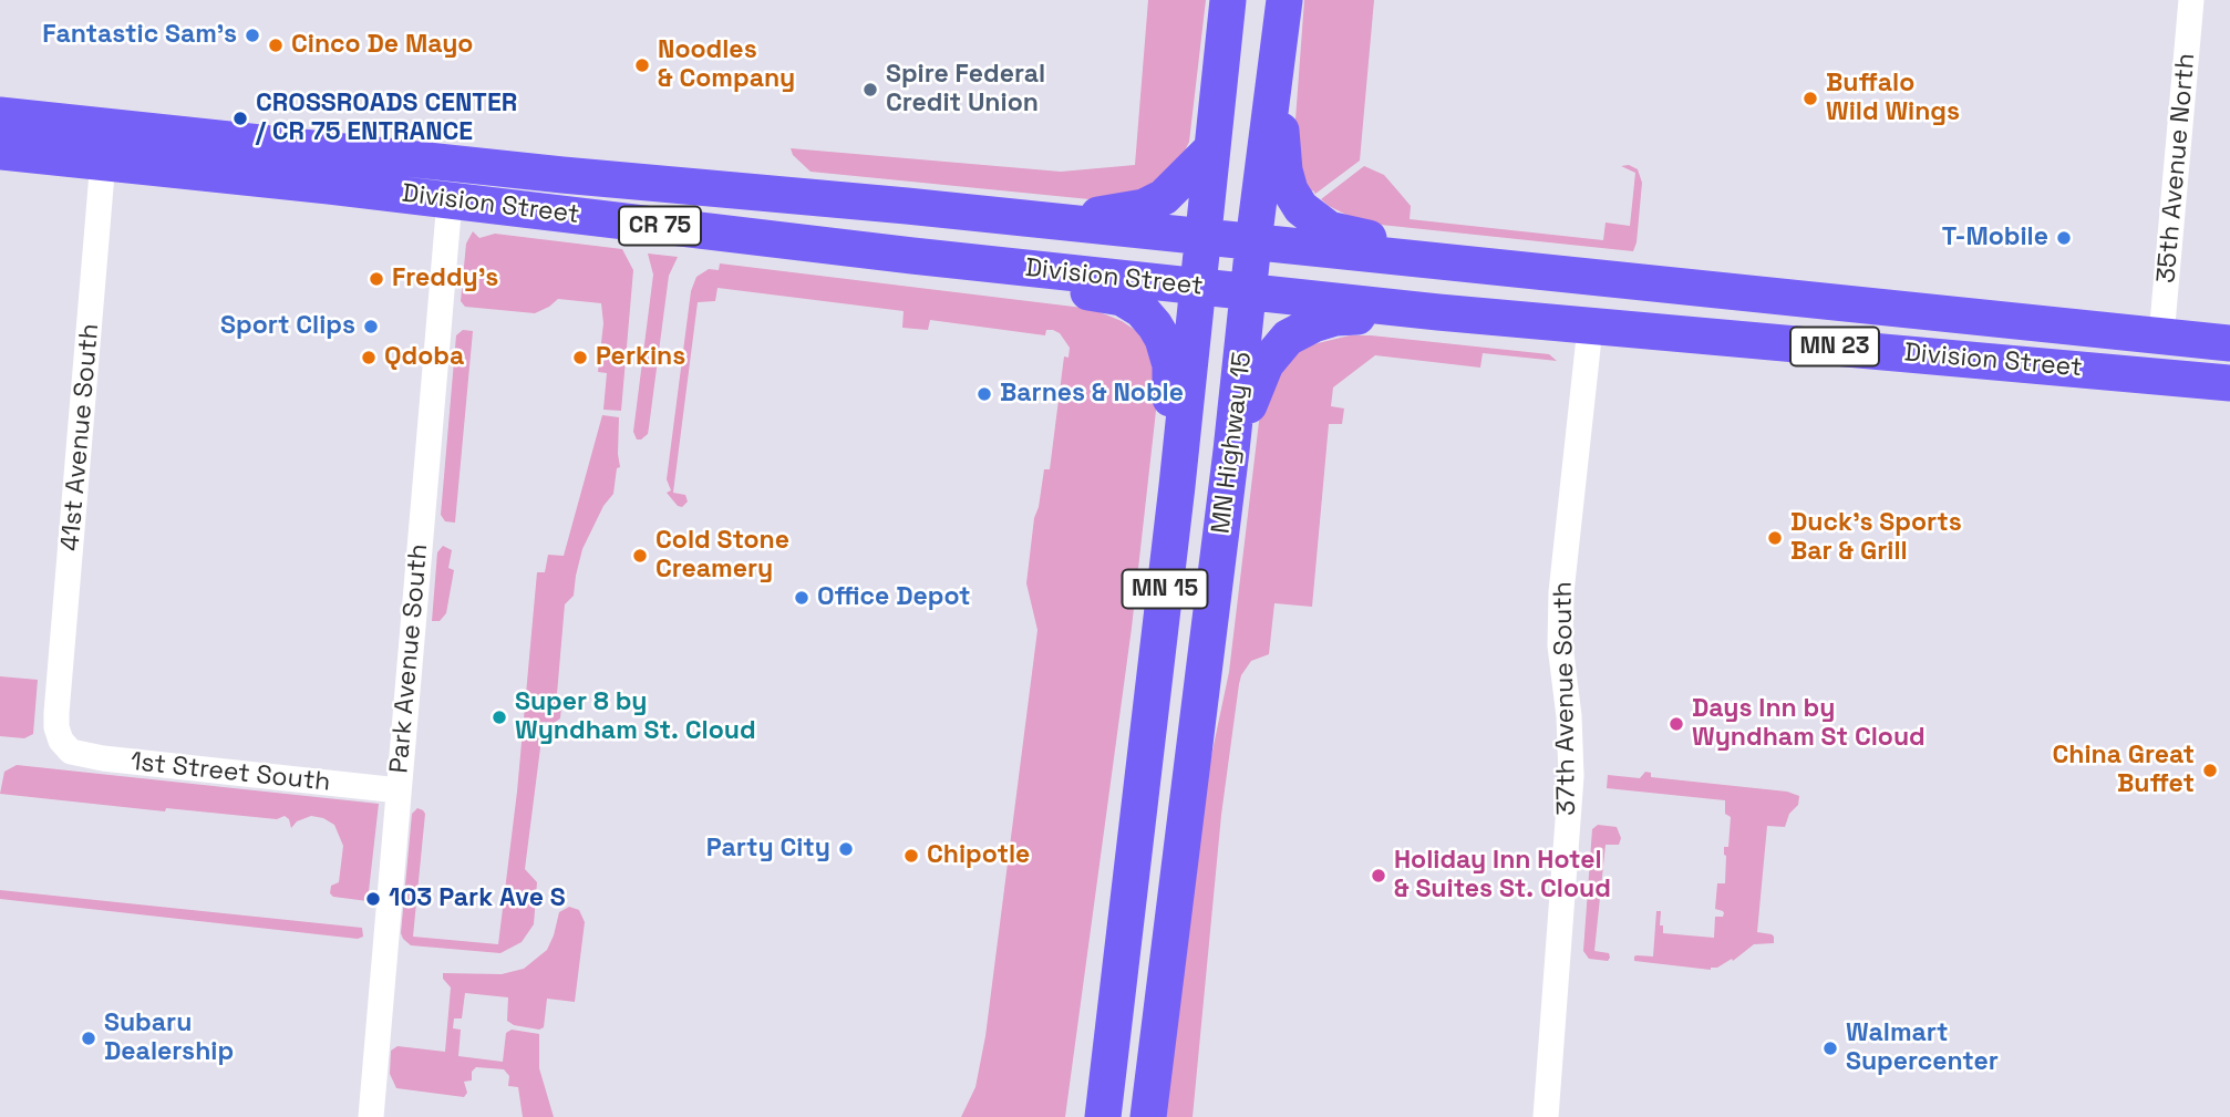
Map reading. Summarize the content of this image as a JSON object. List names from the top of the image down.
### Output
{
  "streets": {
    "highway": [
      "Division Street",
      "CR 75",
      "MN 23",
      "MN Highway 15",
      "MN 15"
    ],
    "street": [
      "35th Avenue North",
      "41st Avenue South",
      "Park Avenue South",
      "37th Avenue South",
      "1st Street South"
    ]
  },
  "crossings": [
    ["35th Avenue North", "Division Street"],
    ["Division Street", "41st Avenue South"],
    ["Division Street", "MN Highway 15"],
    ["Division Street", "Park Avenue South"],
    ["Division Street", "37th Avenue South"],
    ["41st Avenue South", "1st Street South"],
    ["Park Avenue South", "1st Street South"]
  ],
  "places": [
    "Fantastic Sam's",
    "Cinco De Mayo",
    "Noodles & Company",
    "Spire Federal Credit Union",
    "Buffalo Wild Wings",
    "CROSSROADS CENTER / CR 75 ENTRANCE",
    "T-Mobile",
    "Freddy's",
    "Sport Clips",
    "Qdoba",
    "Perkins",
    "Barnes & Noble",
    "Duck's Sports Bar & Grill",
    "Cold Stone Creamery",
    "Office Depot",
    "Super 8 by Wyndham St. Cloud",
    "Days Inn by Wyndham St Cloud",
    "China Great Buffet",
    "Party City",
    "Chipotle",
    "Holiday Inn Hotel & Suites St. Cloud",
    "103 Park Ave S",
    "Subaru Dealership",
    "Walmart Supercenter"
  ]
}
